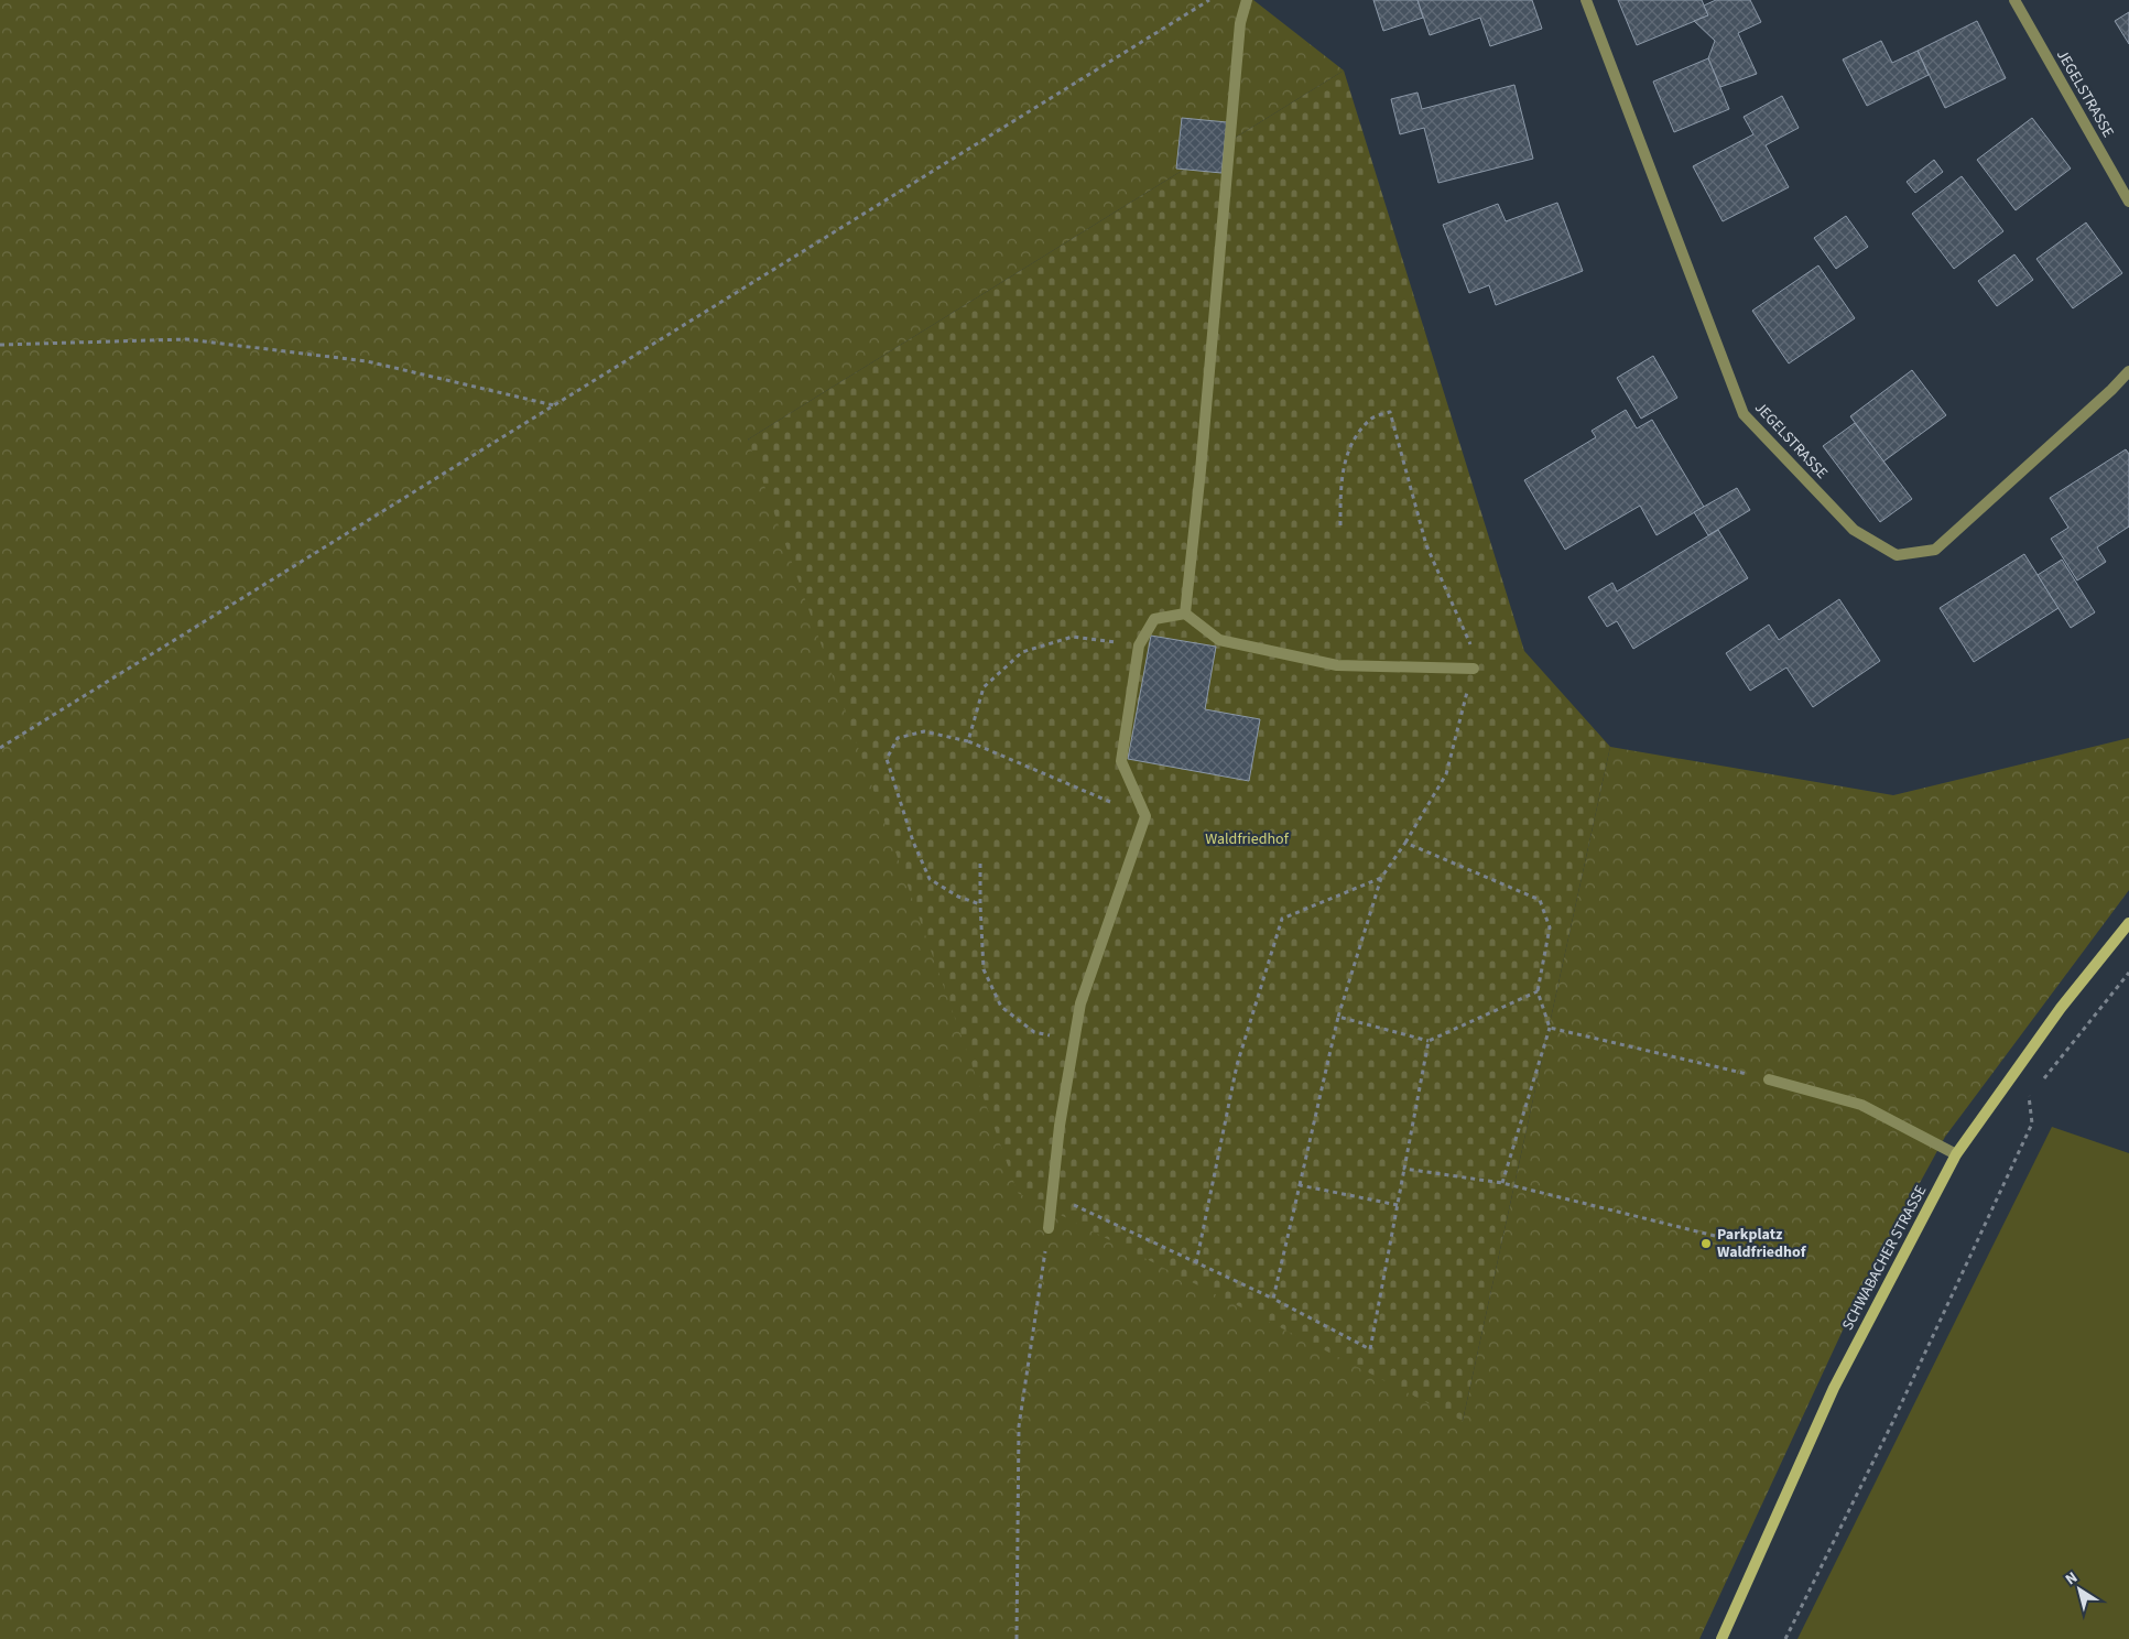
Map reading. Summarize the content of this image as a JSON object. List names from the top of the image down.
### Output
{
  "streets": {
    "main road": ["SCHWABACHER STRASSE"],
    "street": ["JEGELSTRASSE"]
  },
  "parks": ["Waldfriedhof"],
  "places": ["Parkplatz Waldfriedhof"],
  "north": "top left"
}
